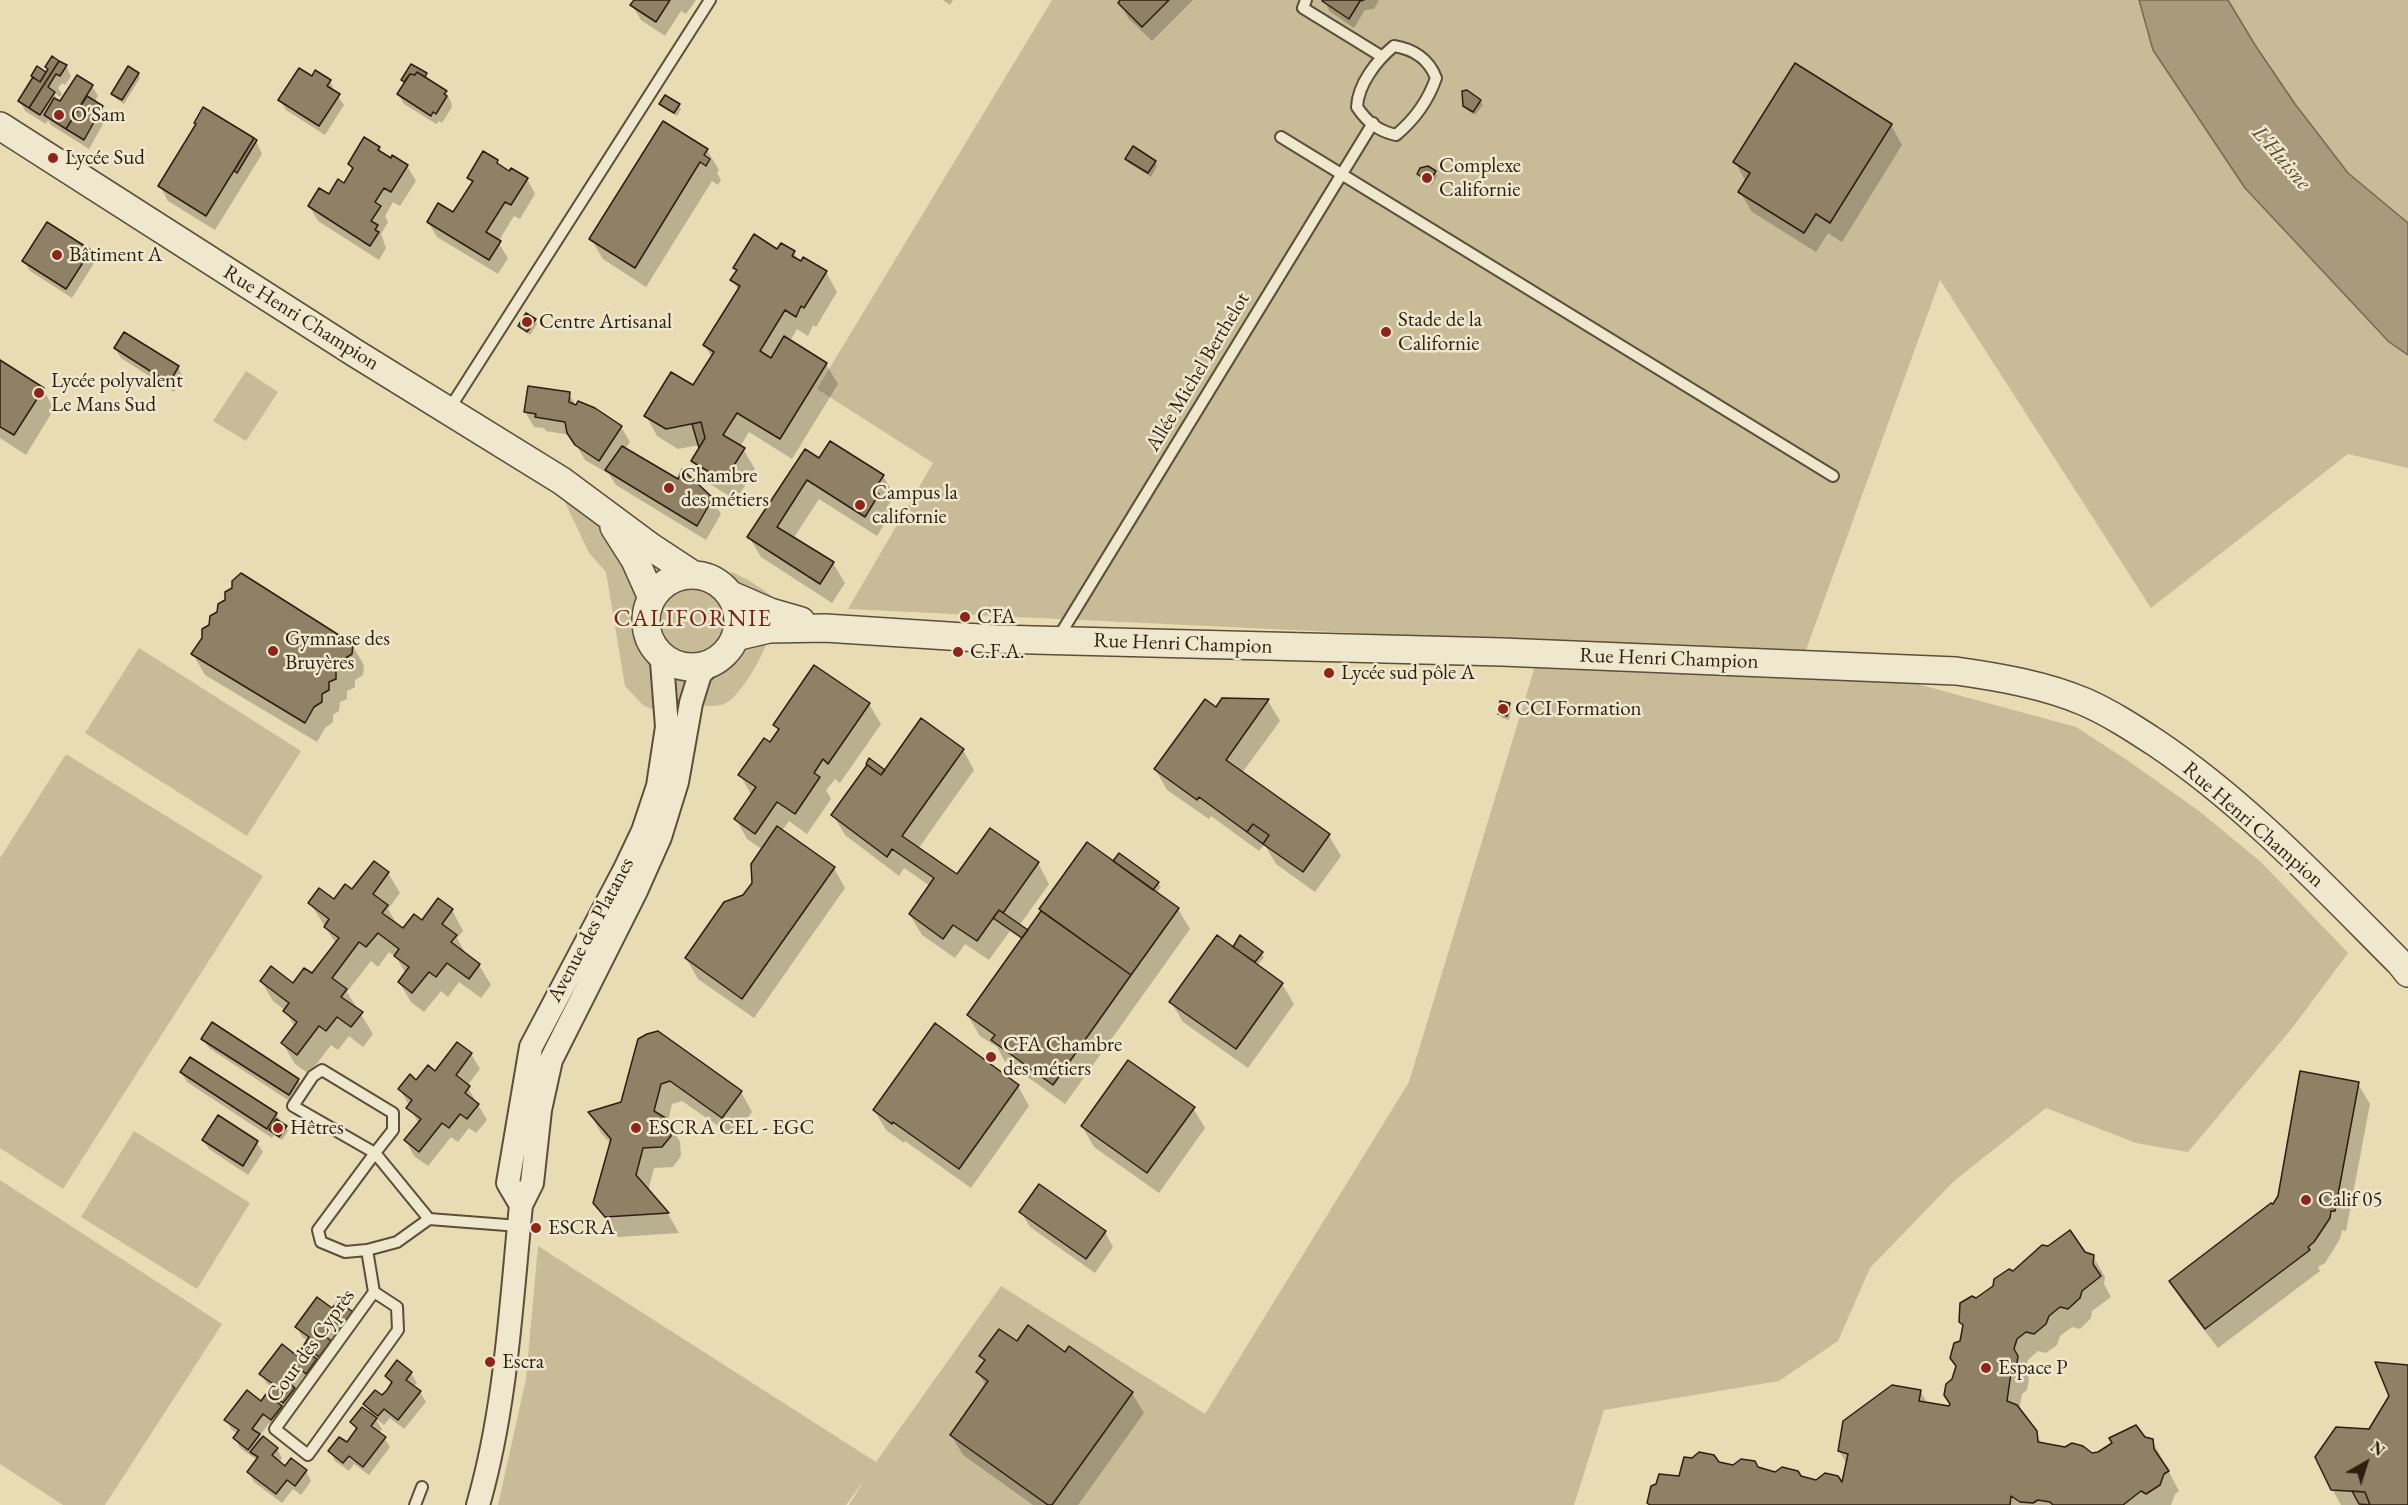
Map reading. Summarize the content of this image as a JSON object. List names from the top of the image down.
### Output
{
  "streets": {
    "street": ["Rue Henri Champion", "Avenue des Platanes"],
    "lane": ["Allée Michel Berthelot", "Cour des Cyprès"]
  },
  "crossings": [
    ["Rue Henri Champion", "Allée Michel Berthelot"],
    ["Rue Henri Champion", "Avenue des Platanes"]
  ],
  "districts": ["CALIFORNIE"],
  "water": ["L'Huisne"],
  "places": [
    "O'Sam",
    "Lycée Sud",
    "Complexe Californie",
    "Bâtiment A",
    "Centre Artisanal",
    "Stade de la Californie",
    "Lycée polyvalent Le Mans Sud",
    "Chambre des métiers",
    "Campus la californie",
    "CFA",
    "Gymnase des Bruyères",
    "C.F.A.",
    "Lycée sud pôle A",
    "CCI Formation",
    "CFA Chambre des métiers",
    "Hêtres",
    "ESCRA CEL - EGC",
    "Calif 05",
    "ESCRA",
    "Escra",
    "Espace P"
  ],
  "north": "top right"
}
